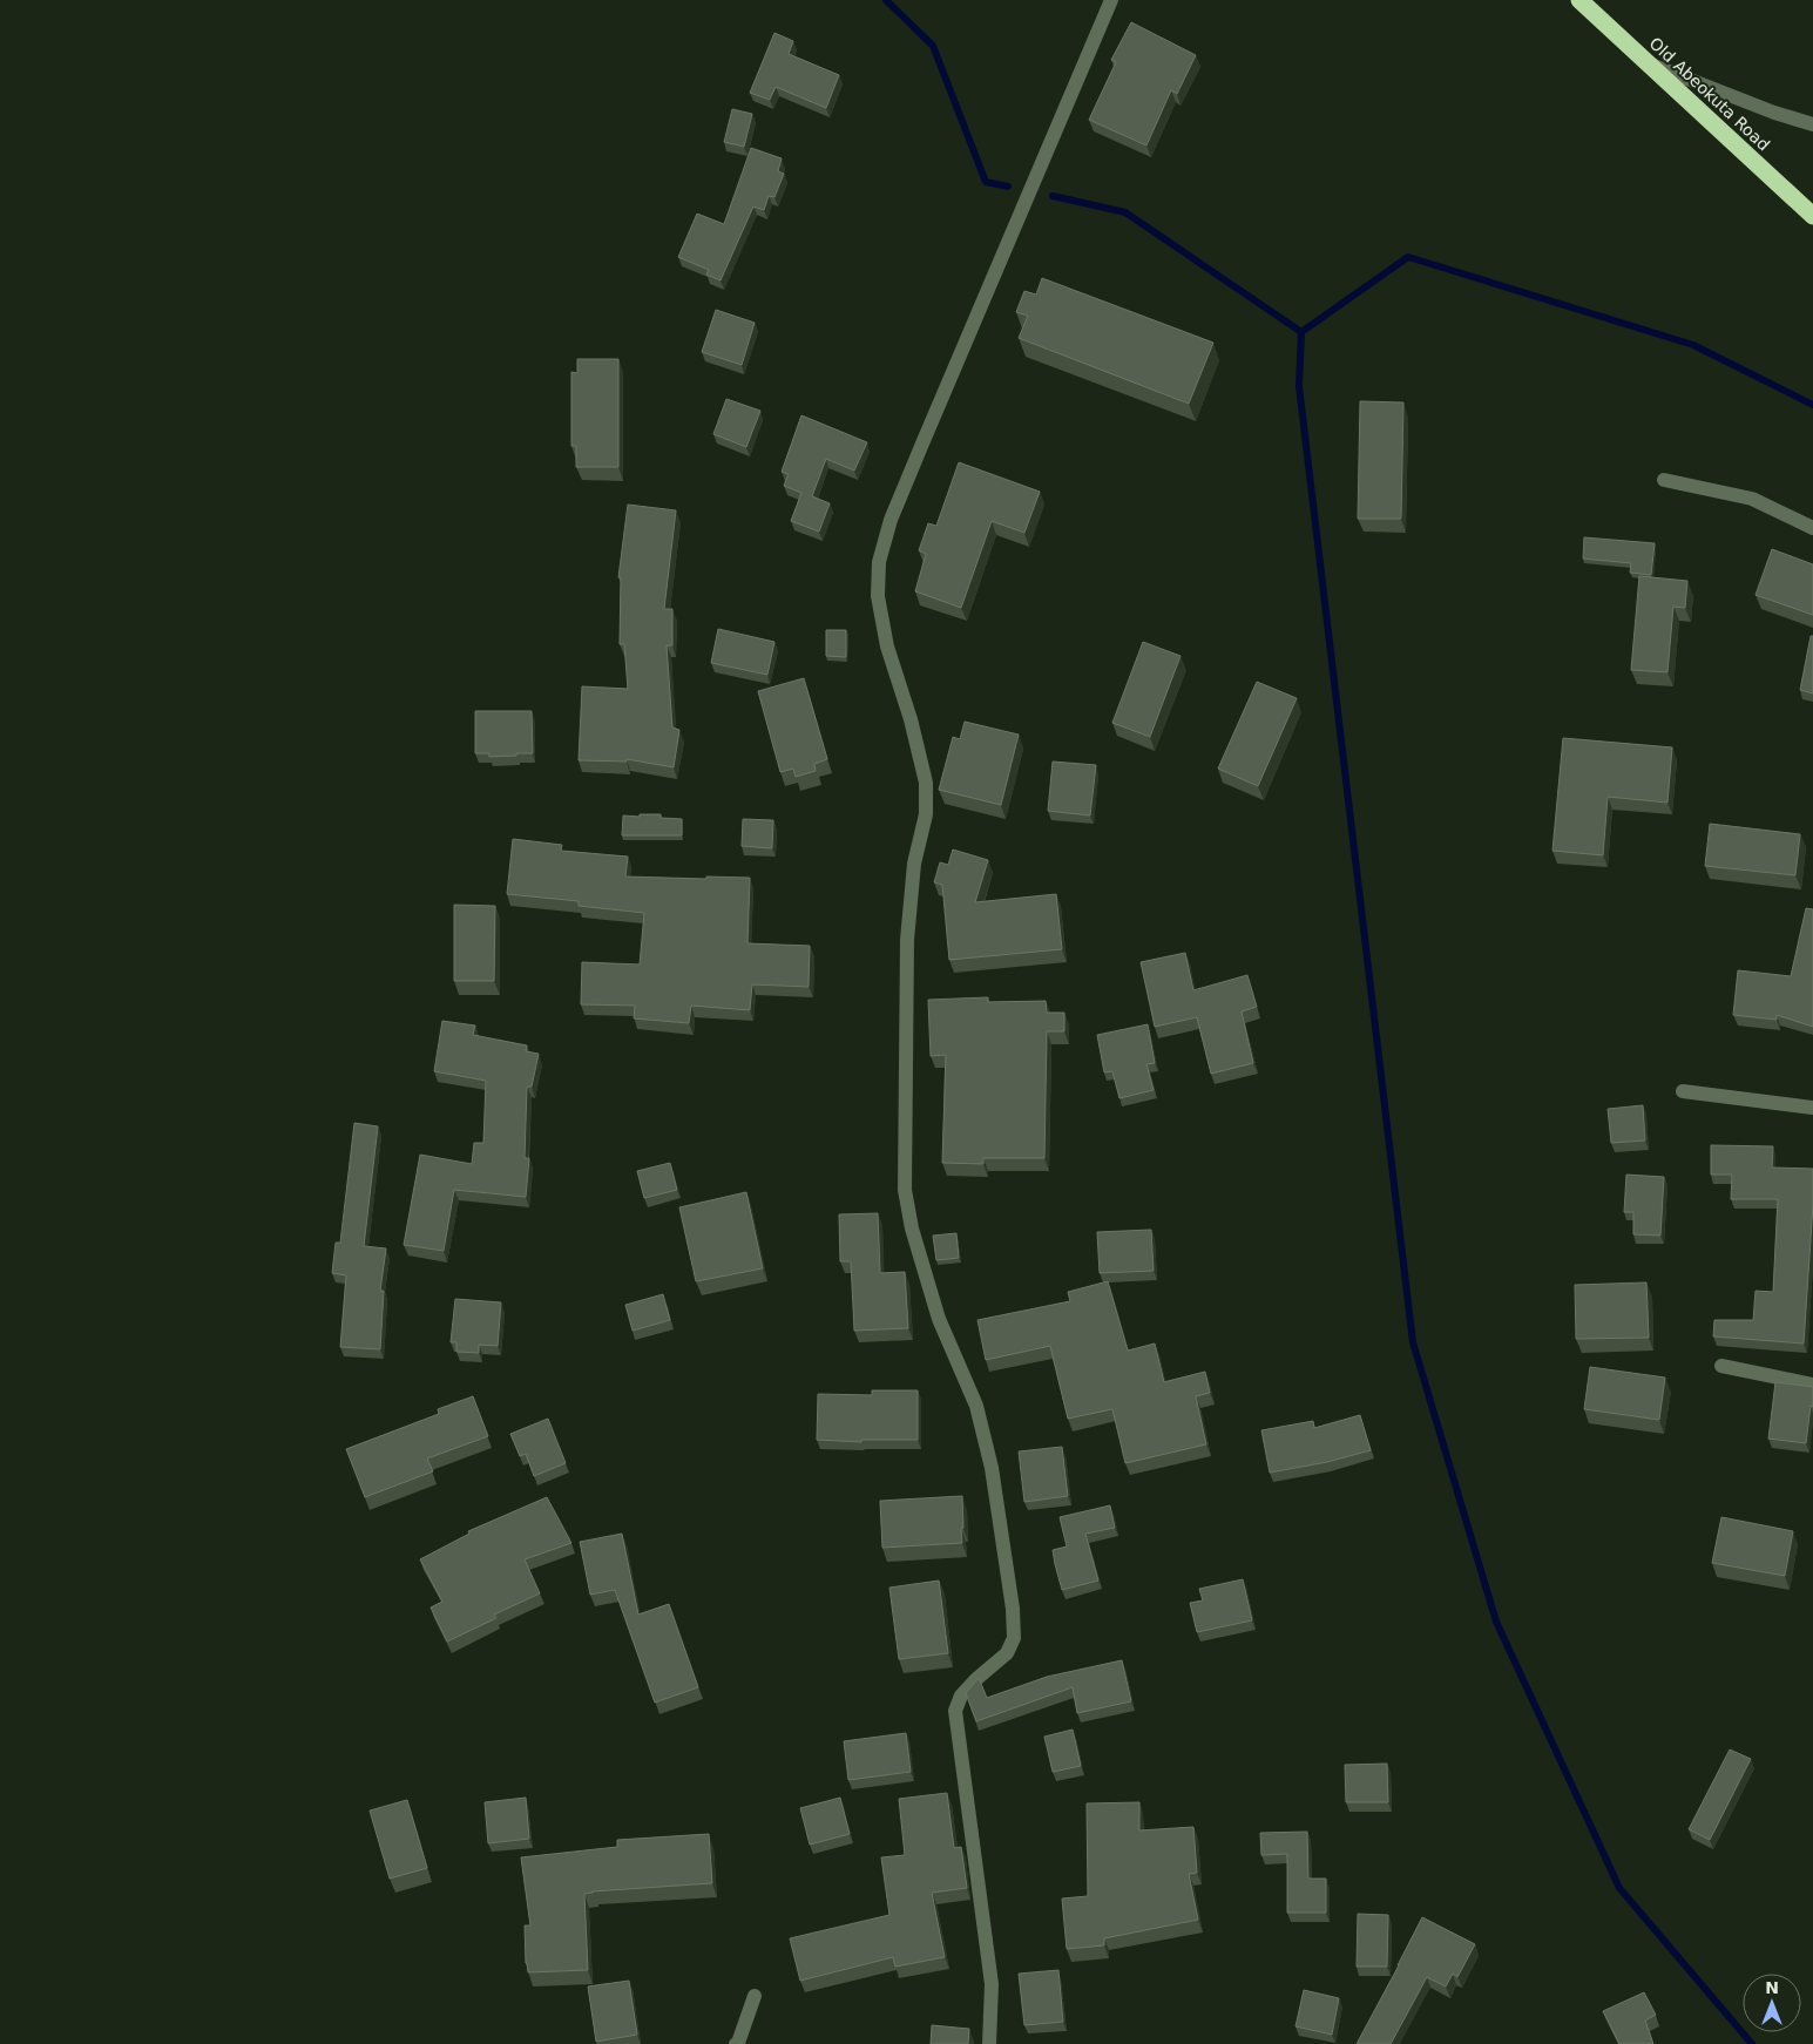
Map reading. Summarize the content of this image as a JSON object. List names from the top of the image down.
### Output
{
  "streets": {
    "highway": ["Old Abeokuta Road"]
  },
  "north": "top"
}
